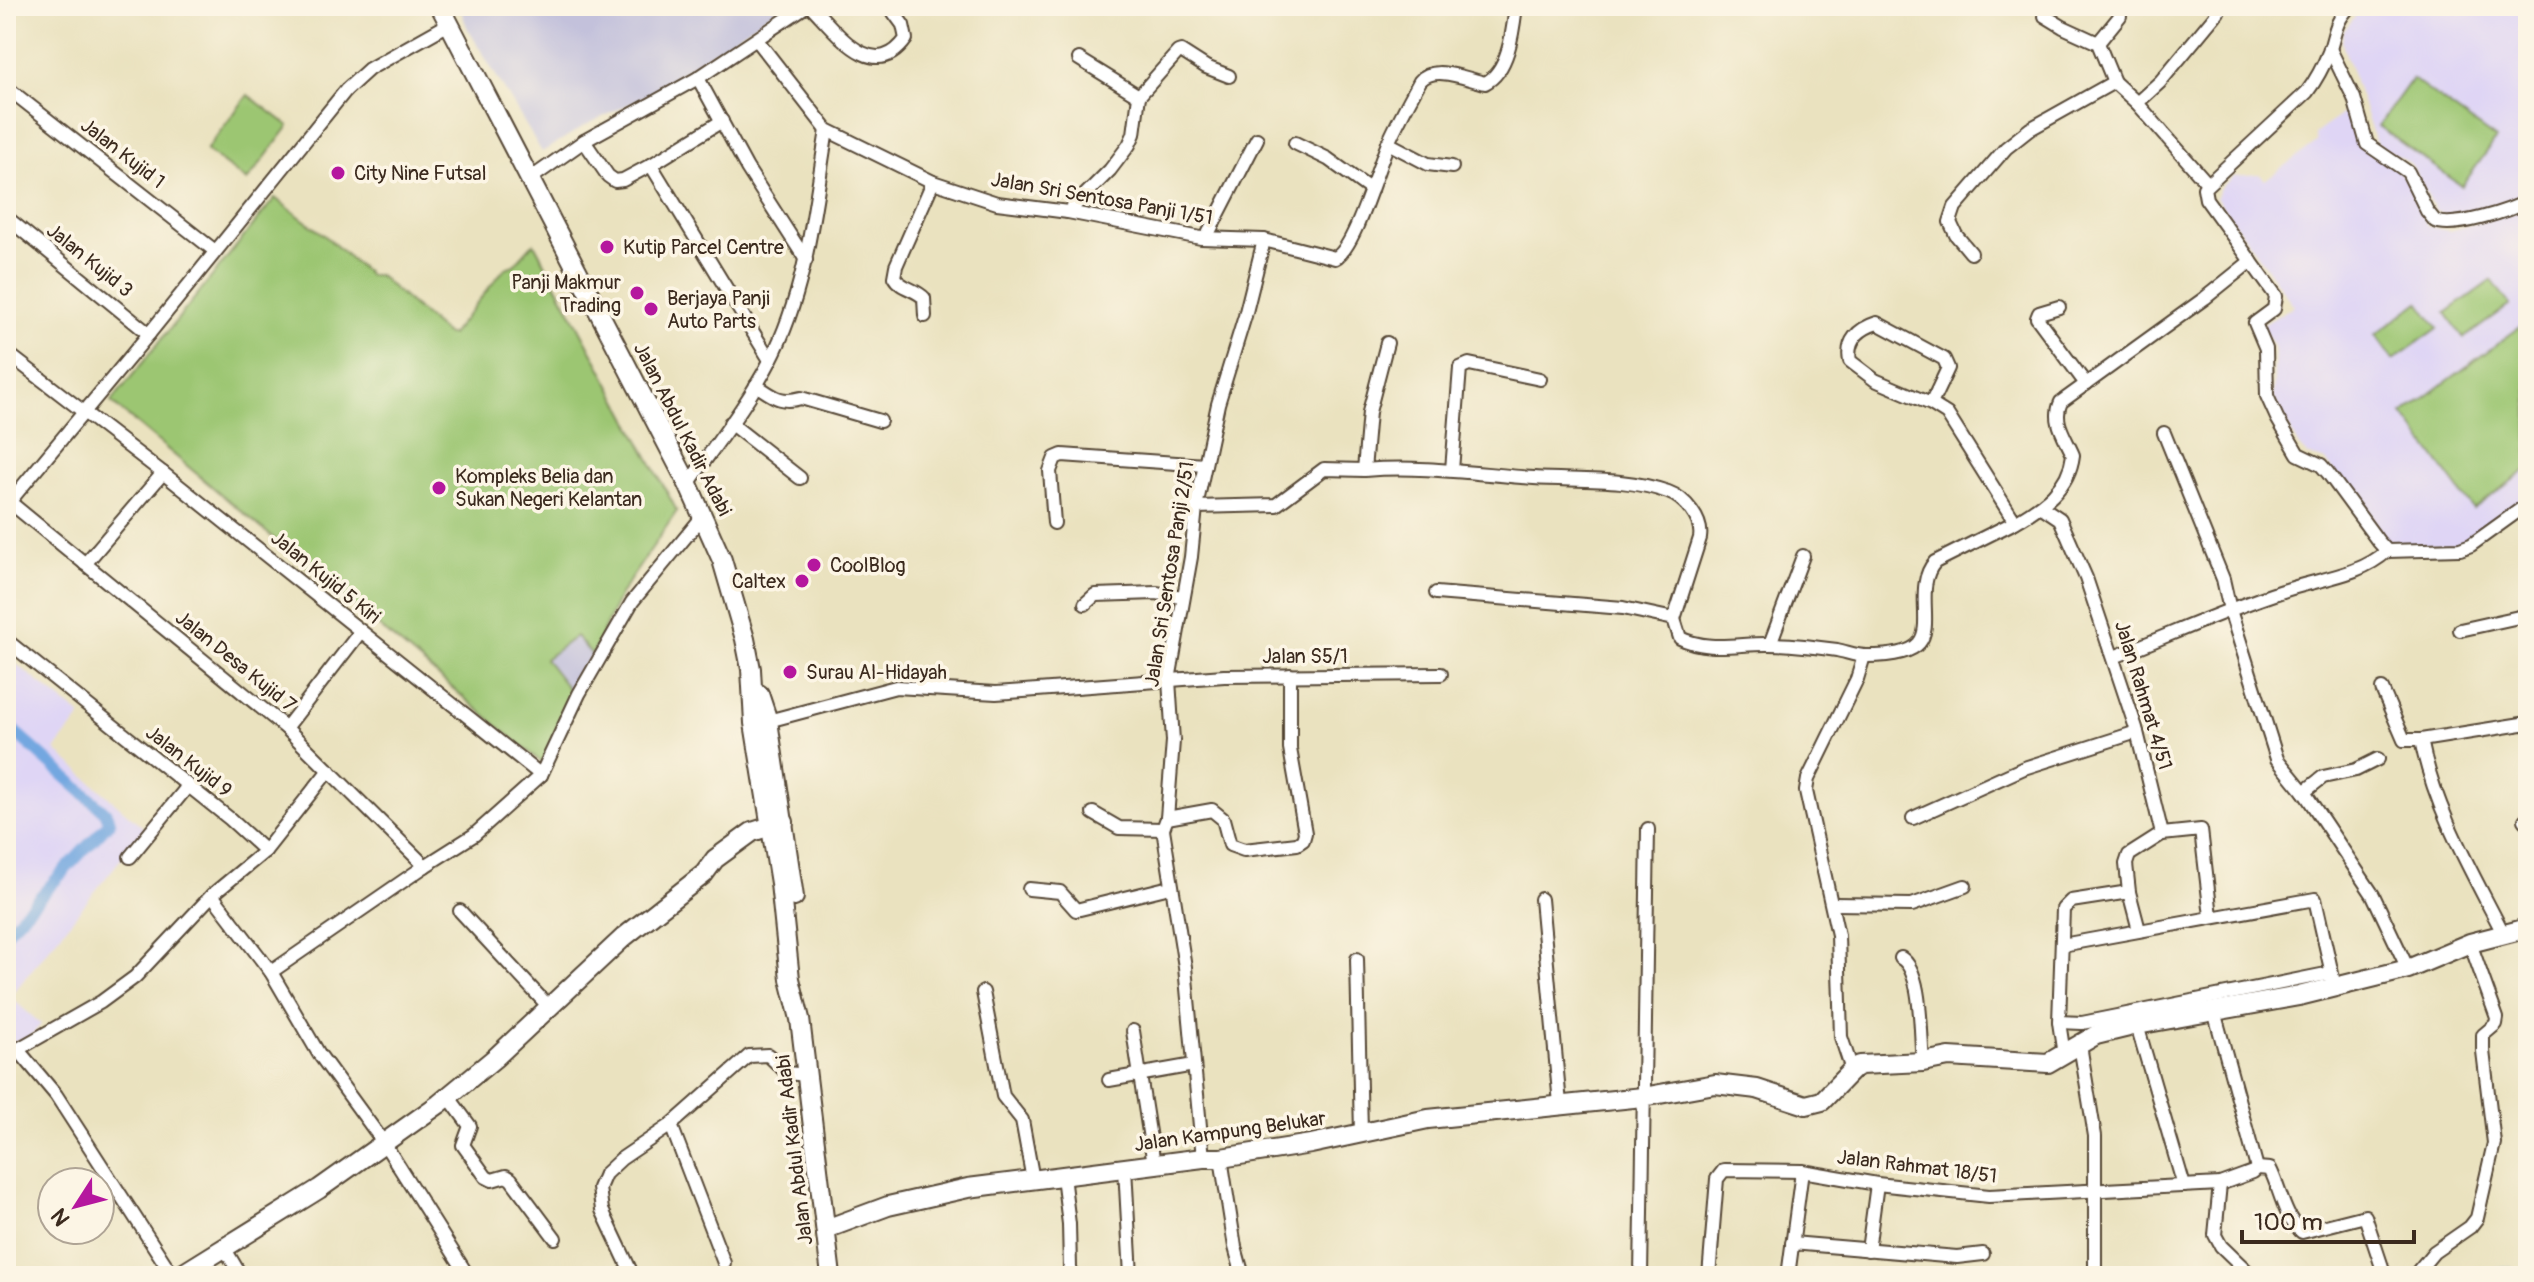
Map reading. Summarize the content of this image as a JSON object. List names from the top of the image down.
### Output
{
  "streets": {
    "main road": ["Jalan Abdul Kadir Adabi", "Jalan Kampung Belukar"],
    "street": [
      "Jalan Kujid 1",
      "Jalan Sri Sentosa Panji 1/51",
      "Jalan Kujid 3",
      "Jalan Sri Sentosa Panji 2/51",
      "Jalan Kujid 5 Kiri",
      "Jalan S5/1",
      "Jalan Desa Kujid 7",
      "Jalan Rahmat 4/51",
      "Jalan Kujid 9",
      "Jalan Rahmat 18/51"
    ]
  },
  "crossings": [
    ["Jalan Sri Sentosa Panji 1/51", "Jalan Sri Sentosa Panji 2/51"],
    ["Jalan Abdul Kadir Adabi", "Jalan S5/1"],
    ["Jalan Abdul Kadir Adabi", "Jalan Kampung Belukar"],
    ["Jalan Sri Sentosa Panji 2/51", "Jalan S5/1"],
    ["Jalan Sri Sentosa Panji 2/51", "Jalan Kampung Belukar"]
  ],
  "places": [
    "City Nine Futsal",
    "Kutip Parcel Centre",
    "Panji Makmur Trading",
    "Berjaya Panji Auto Parts",
    "Kompleks Belia dan Sukan Negeri Kelantan",
    "CoolBlog",
    "Caltex",
    "Surau Al-Hidayah"
  ],
  "scale_bar": "100 m",
  "north": "bottom left"
}
